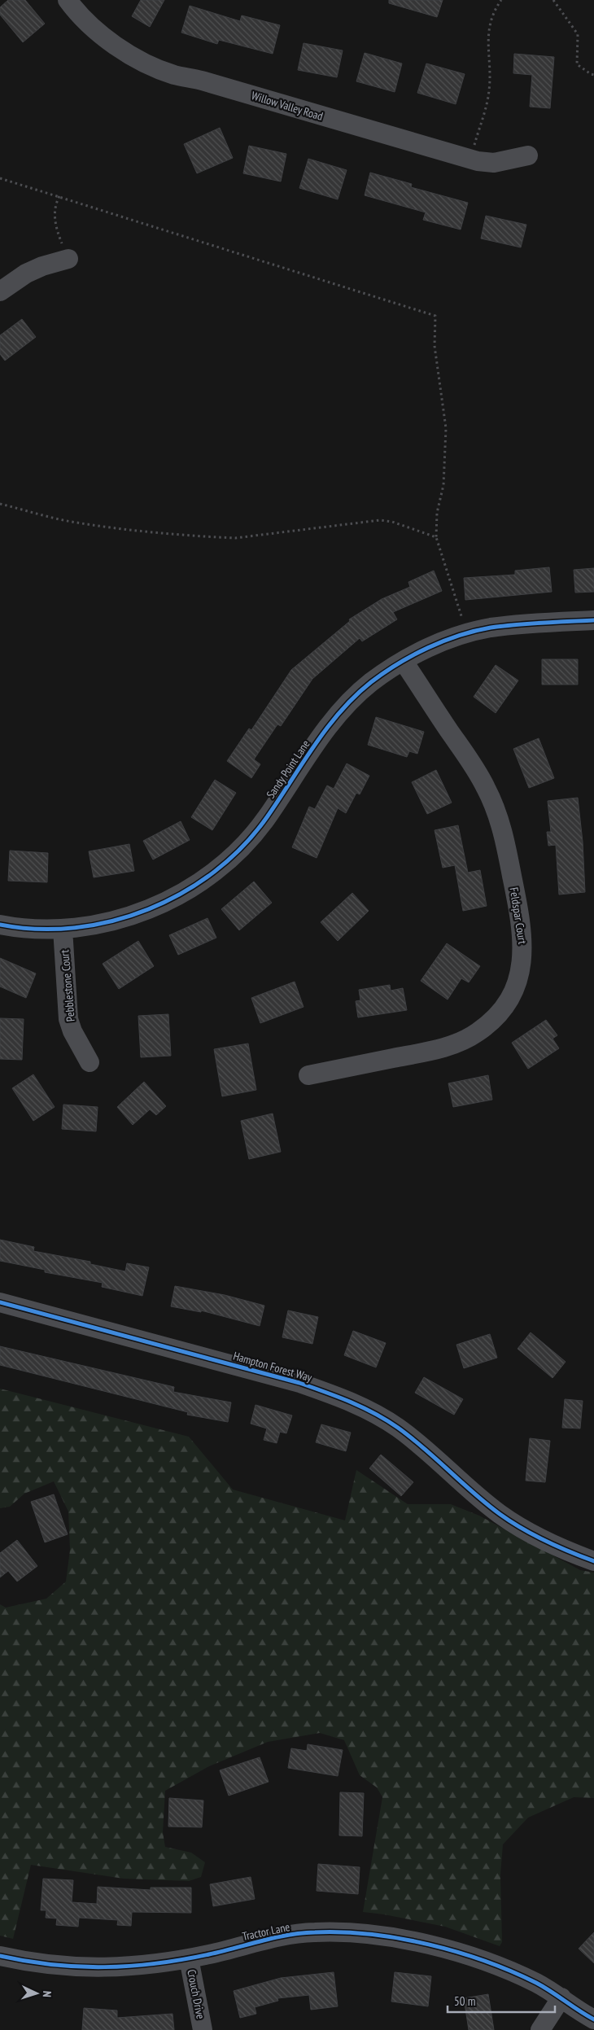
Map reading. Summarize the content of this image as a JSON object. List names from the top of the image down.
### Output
{
  "streets": {
    "street": [
      "Willow Valley Road",
      "Sandy Point Lane",
      "Feldspar Court",
      "Pebblestone Court",
      "Hampton Forest Way",
      "Tractor Lane",
      "Crouch Drive"
    ]
  },
  "crossings": [
    ["Sandy Point Lane", "Feldspar Court"],
    ["Sandy Point Lane", "Pebblestone Court"],
    ["Tractor Lane", "Crouch Drive"]
  ],
  "scale_bar": "50 m",
  "north": "right"
}
